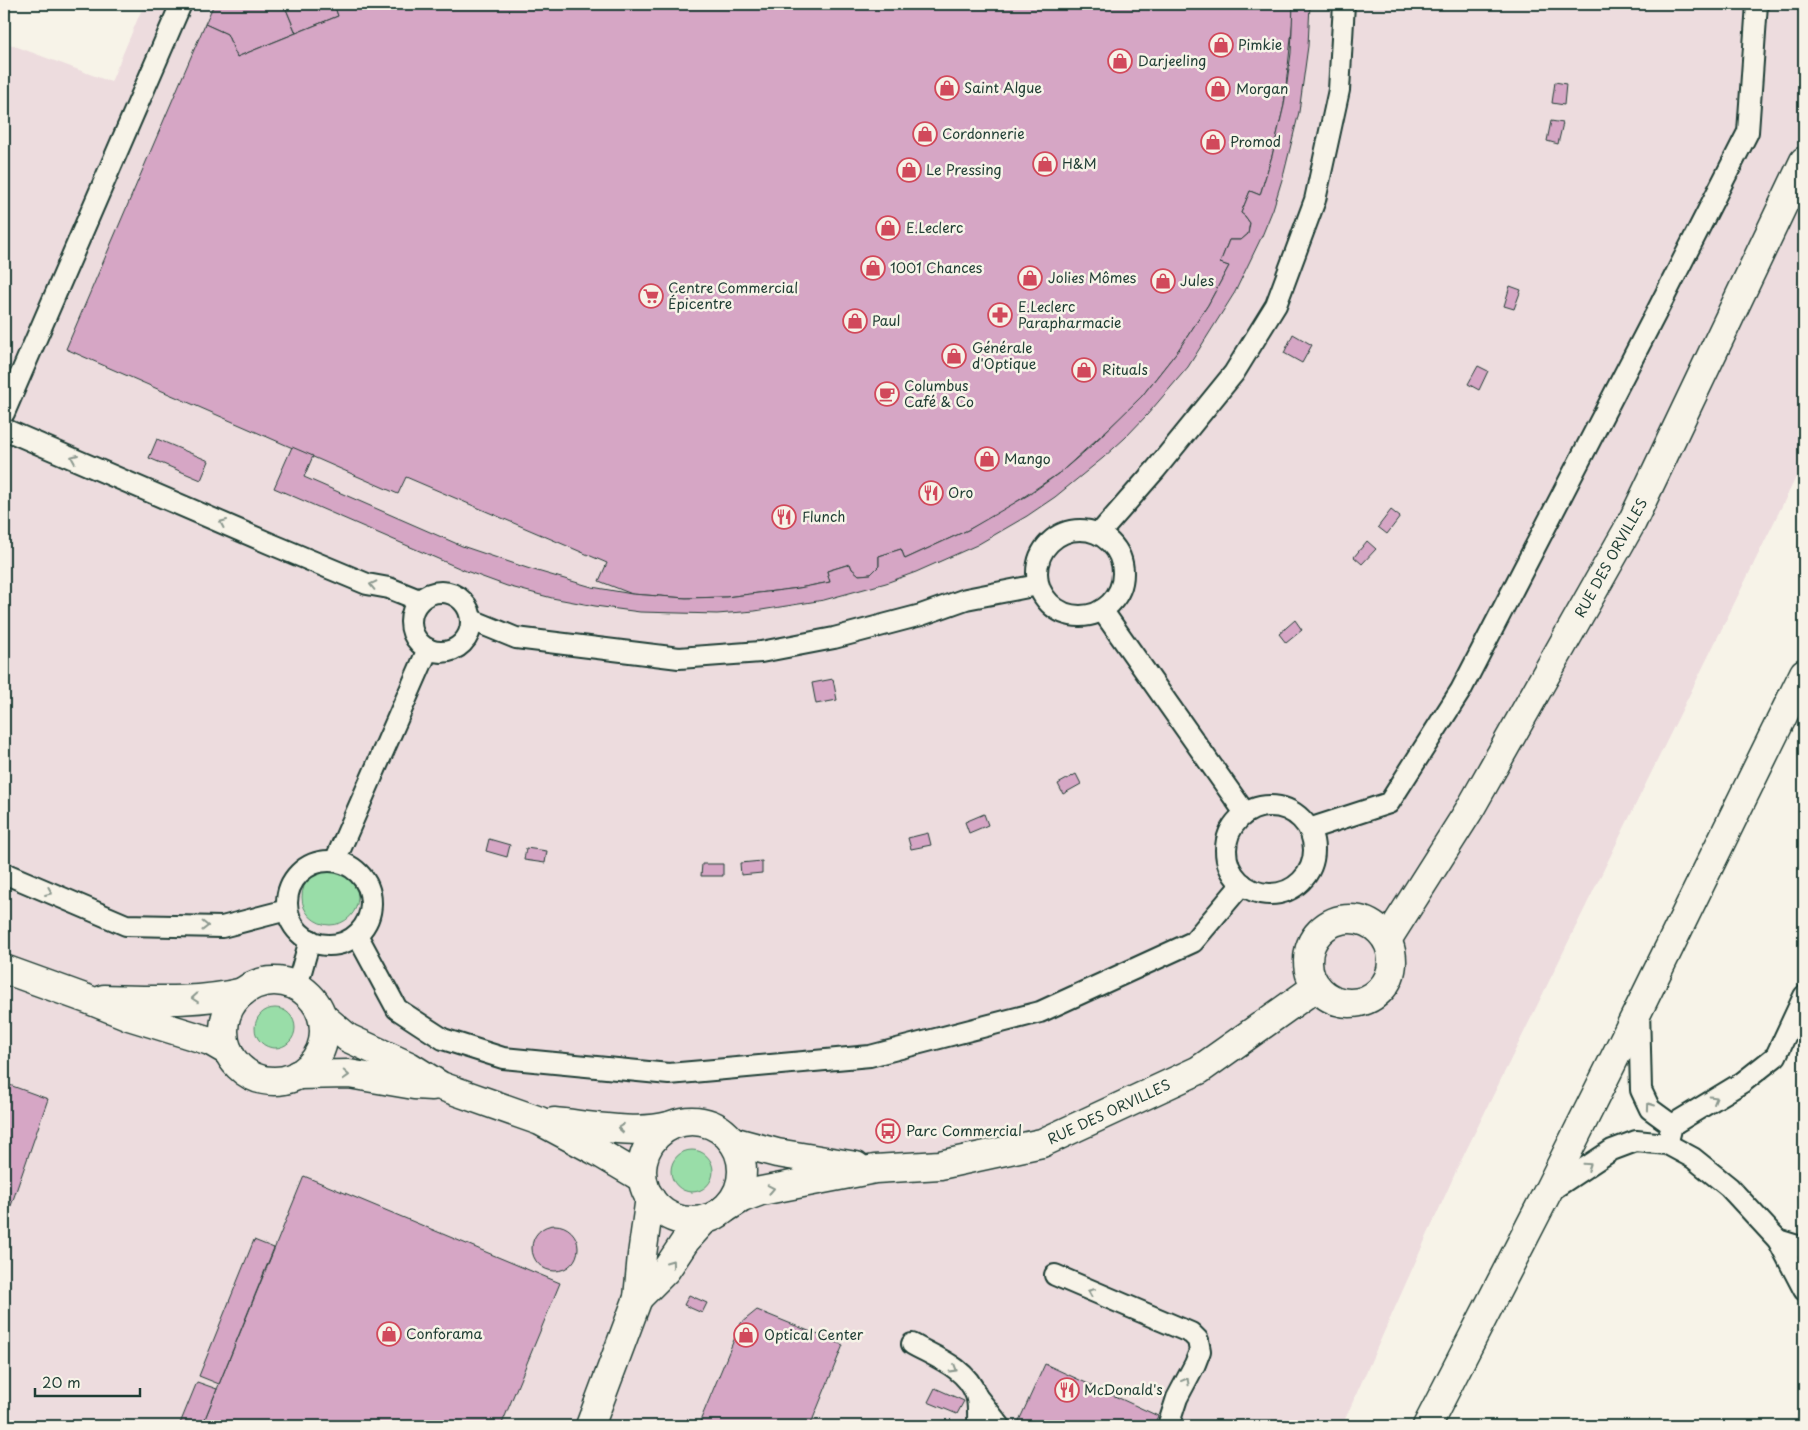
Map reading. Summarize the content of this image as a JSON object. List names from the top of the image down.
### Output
{
  "streets": {
    "street": ["RUE DES ORVILLES"]
  },
  "places": {
    "shop": [
      "Pimkie",
      "Darjeeling",
      "Saint Algue",
      "Morgan",
      "Cordonnerie",
      "Promod",
      "H&M",
      "Le Pressing",
      "E.Leclerc",
      "1001 Chances",
      "Jolies Mômes",
      "Jules",
      "Paul",
      "Générale d'Optique",
      "Rituals",
      "Mango",
      "Conforama",
      "Optical Center"
    ],
    "supermarket": ["Centre Commercial Épicentre"],
    "pharmacy": ["E.Leclerc Parapharmacie"],
    "cafe": ["Columbus Café & Co"],
    "restaurant": ["Oro", "Flunch", "McDonald's"],
    "bus stop": ["Parc Commercial"]
  },
  "scale_bar": "20 m"
}
